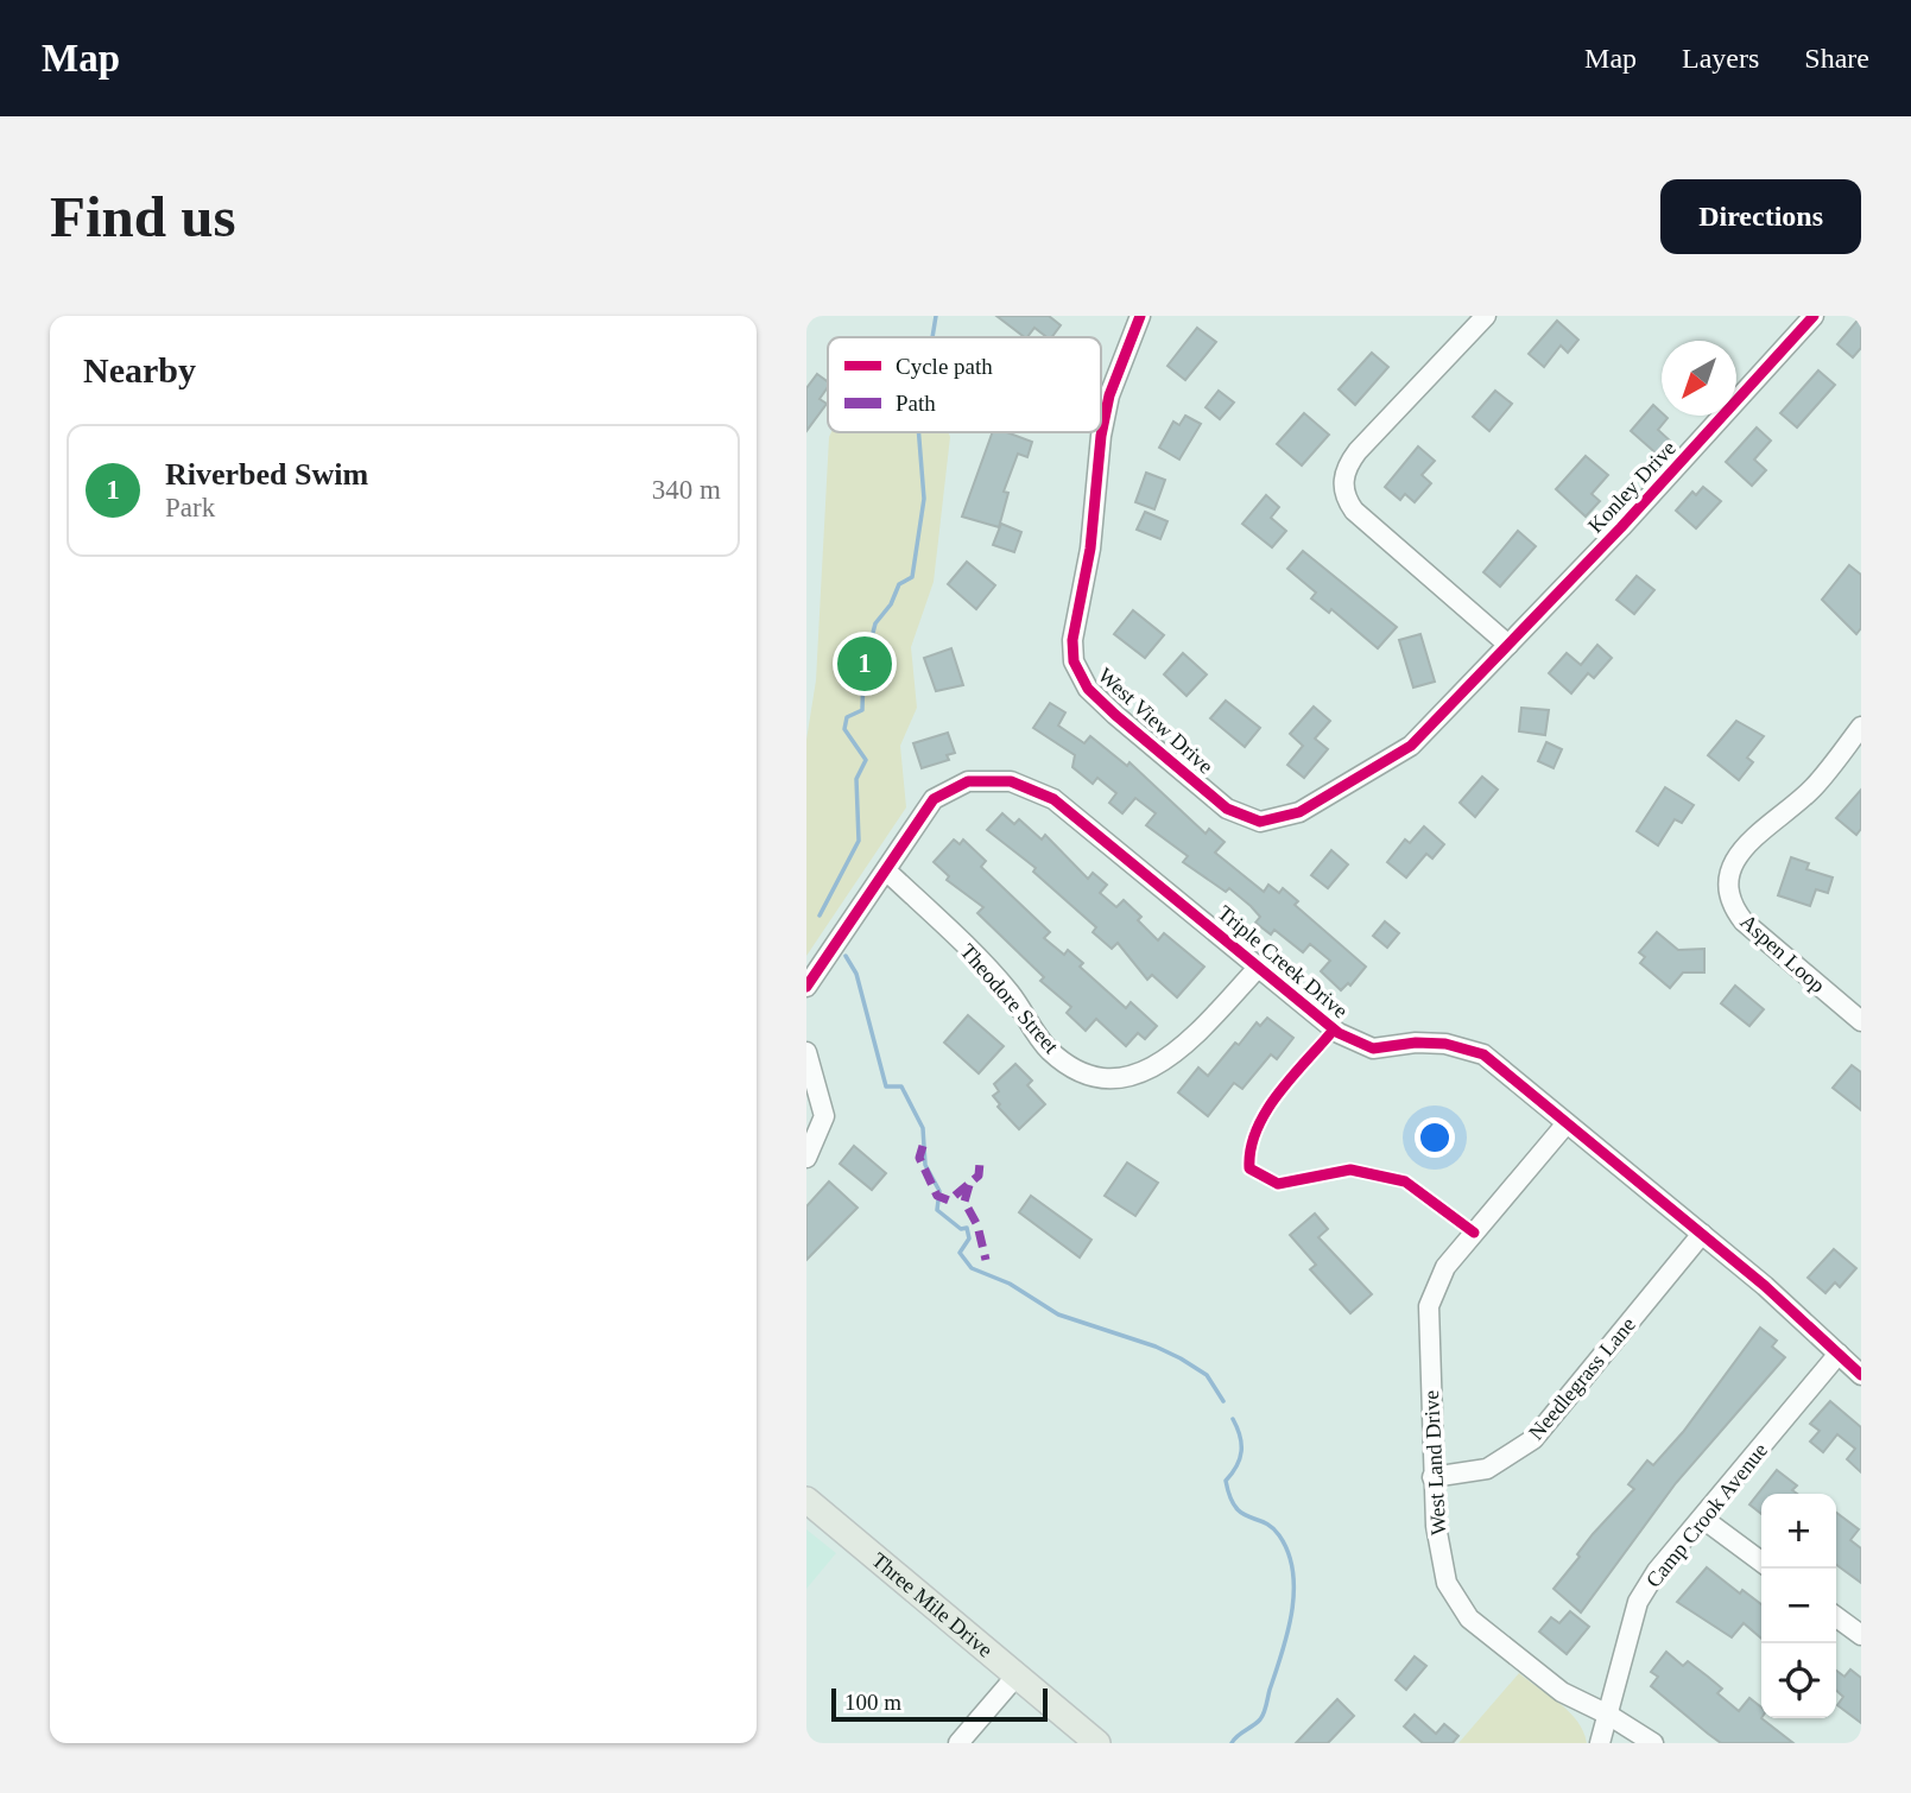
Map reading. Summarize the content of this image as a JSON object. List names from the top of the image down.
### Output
{
  "streets": {
    "main road": ["Three Mile Drive"],
    "street": [
      "Konley Drive",
      "West View Drive",
      "Aspen Loop",
      "Triple Creek Drive",
      "Theodore Street",
      "Needlegrass Lane",
      "West Land Drive",
      "Camp Crook Avenue"
    ]
  },
  "crossings": [
    ["Konley Drive", "West View Drive"],
    ["Triple Creek Drive", "Theodore Street"],
    ["Triple Creek Drive", "Needlegrass Lane"],
    ["Triple Creek Drive", "West Land Drive"],
    ["Triple Creek Drive", "Camp Crook Avenue"],
    ["Needlegrass Lane", "West Land Drive"],
    ["West Land Drive", "Camp Crook Avenue"]
  ],
  "legend": ["Cycle path", "Path"],
  "scale_bar": "100 m",
  "north": "bottom left",
  "page": {
    "header": "Map",
    "nav": ["Map", "Layers", "Share"],
    "buttons": "Directions",
    "title": "Find us",
    "heading": "Nearby",
    "list": [
      {
        "mark": "1",
        "name": "Riverbed Swim",
        "note": "Park",
        "value": "340 m"
      }
    ],
    "pins": "1",
    "map_buttons": ["+", "−"],
    "scale": "100 m"
  }
}
